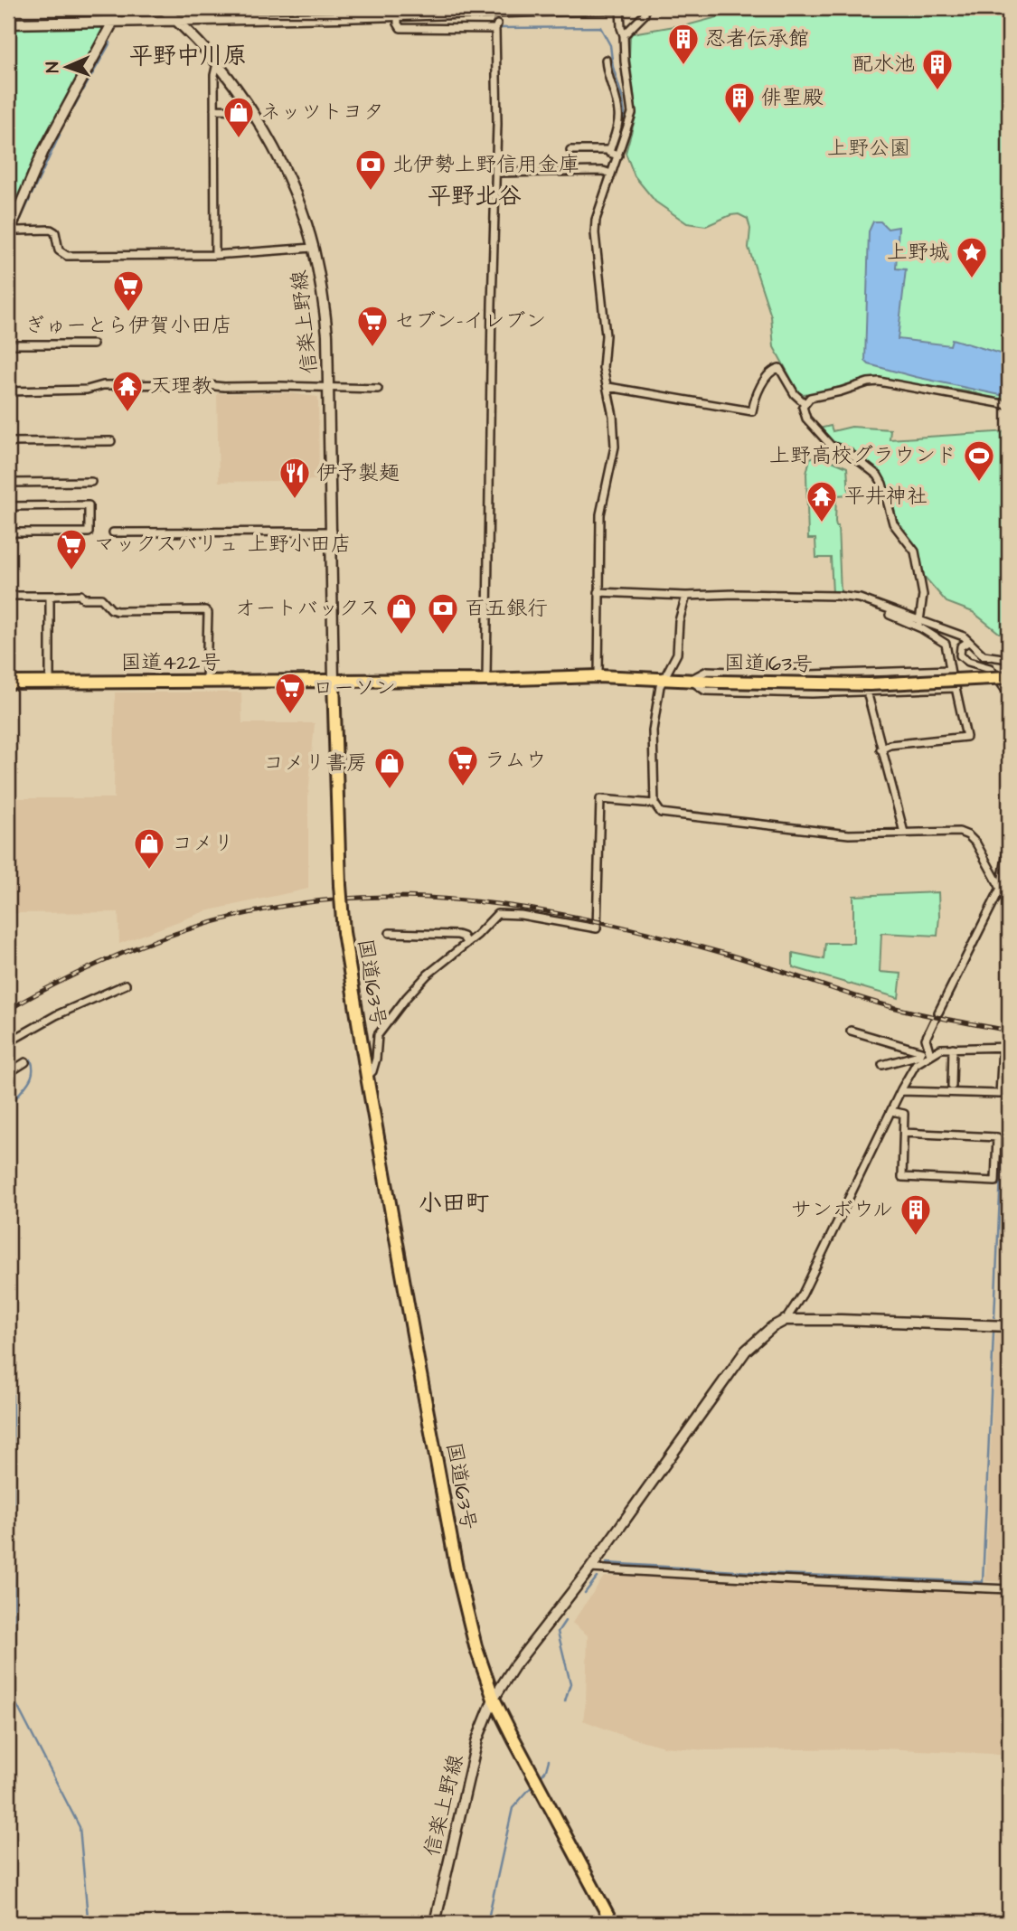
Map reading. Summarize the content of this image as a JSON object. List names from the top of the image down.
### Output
{
  "streets": {
    "highway": ["国道422号", "国道163号"],
    "street": ["信楽上野線"]
  },
  "crossings": [
    ["信楽上野線", "国道422号"],
    ["信楽上野線", "国道163号"],
    ["国道422号", "国道163号"]
  ],
  "districts": ["平野中川原", "平野北谷", "小田町"],
  "parks": ["上野公園"],
  "places": {
    "building": [
      "忍者伝承館",
      "配水池",
      "俳聖殿",
      "サンボウル"
    ],
    "shop": [
      "ネッツトヨタ",
      "オートバックス",
      "コメリ書房",
      "コメリ"
    ],
    "bank": ["北伊勢上野信用金庫", "百五銀行"],
    "place": ["上野城"],
    "supermarket": [
      "ぎゅーとら伊賀小田店",
      "セブン-イレブン",
      "マックスバリュ 上野小田店",
      "ローソン",
      "ラムウ"
    ],
    "temple": ["天理教", "平井神社"],
    "sports": ["上野高校グラウンド"],
    "restaurant": ["伊予製麺"]
  },
  "north": "left"
}
